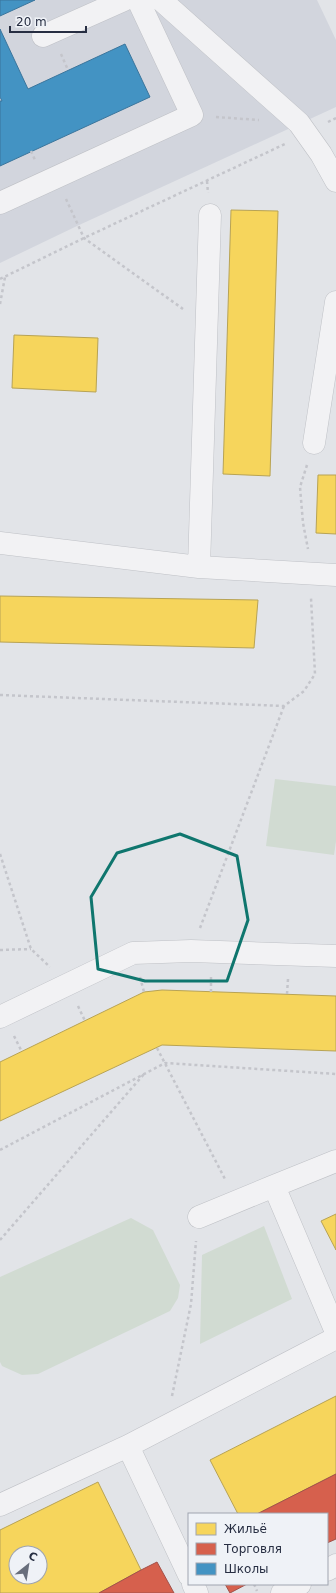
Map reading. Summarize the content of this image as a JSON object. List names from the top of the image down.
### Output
{
  "legend": ["Жильё", "Торговля", "Школы"],
  "scale_bar": "20 m",
  "north": "top right"
}
